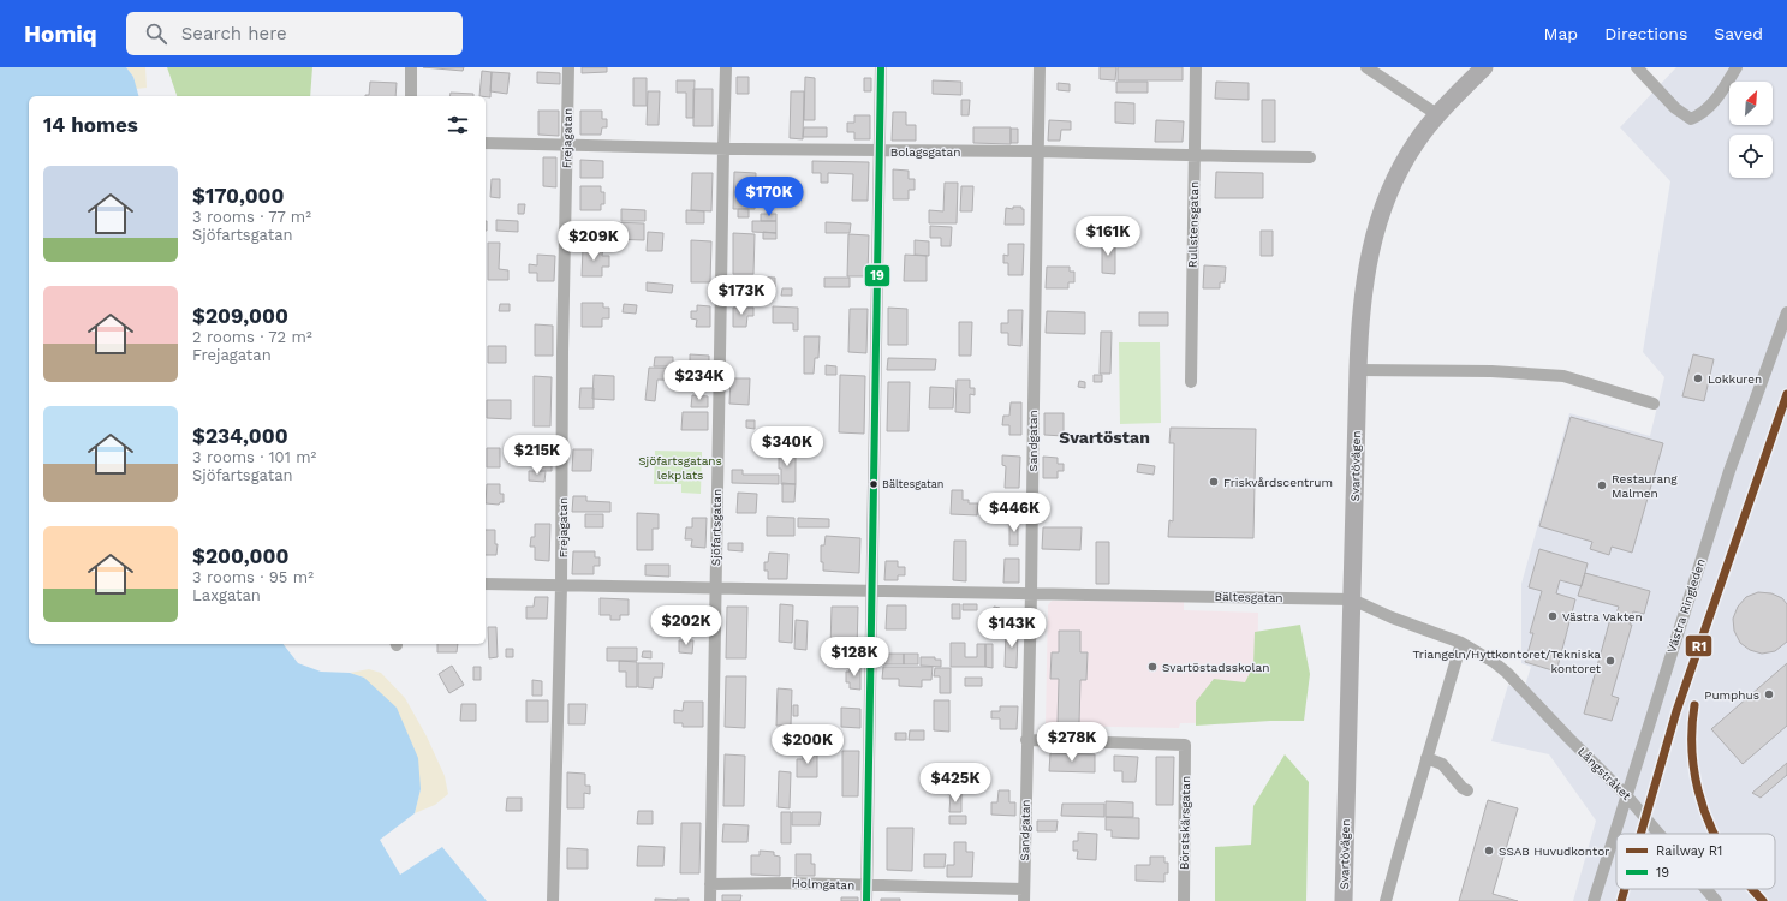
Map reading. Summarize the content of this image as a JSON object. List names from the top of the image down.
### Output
{
  "streets": {
    "main road": ["Svartövägen"],
    "street": [
      "Frejagatan",
      "Bolagsgatan",
      "Rullstensgatan",
      "Sandgatan",
      "Sjöfartsgatan",
      "Bältesgatan",
      "Västra Ringleden",
      "Långstråket",
      "Börstskärsgatan",
      "Holmgatan"
    ]
  },
  "crossings": [
    ["Frejagatan", "Bolagsgatan"],
    ["Frejagatan", "Bältesgatan"],
    ["Bolagsgatan", "Rullstensgatan"],
    ["Bolagsgatan", "Sandgatan"],
    ["Bolagsgatan", "Sjöfartsgatan"],
    ["Sandgatan", "Bältesgatan"],
    ["Sandgatan", "Börstskärsgatan"],
    ["Sandgatan", "Holmgatan"],
    ["Svartövägen", "Bältesgatan"],
    ["Sjöfartsgatan", "Bältesgatan"],
    ["Sjöfartsgatan", "Holmgatan"],
    ["Bältesgatan", "Långstråket"],
    ["Västra Ringleden", "Långstråket"]
  ],
  "districts": ["Svartöstan"],
  "parks": ["Sjöfartsgatans lekplats"],
  "places": [
    "Lokkuren",
    "Friskvårdscentrum",
    "Bältesgatan",
    "Restaurang Malmen",
    "Västra Vakten",
    "Triangeln/Hyttkontoret/Tekniska kontoret",
    "Svartöstadsskolan",
    "Pumphus",
    "SSAB Huvudkontor"
  ],
  "lines": ["transit line 19", "rail line R1"],
  "legend": ["Railway R1", "19"],
  "north": "top right",
  "page": {
    "header": "Homiq",
    "search": "Search here",
    "nav": ["Map", "Directions", "Saved"],
    "heading": "14 homes",
    "list": [
      {
        "name": "$170,000",
        "note": "3 rooms · 77 m² · Sjöfartsgatan"
      },
      {
        "name": "$209,000",
        "note": "2 rooms · 72 m² · Frejagatan"
      },
      {
        "name": "$234,000",
        "note": "3 rooms · 101 m² · Sjöfartsgatan"
      },
      {
        "name": "$200,000",
        "note": "3 rooms · 95 m² · Laxgatan"
      }
    ],
    "price": [
      "$170K",
      "$161K",
      "$209K",
      "$173K",
      "$234K",
      "$340K",
      "$215K",
      "$446K",
      "$202K",
      "$143K",
      "$128K",
      "$278K",
      "$200K",
      "$425K"
    ]
  }
}
